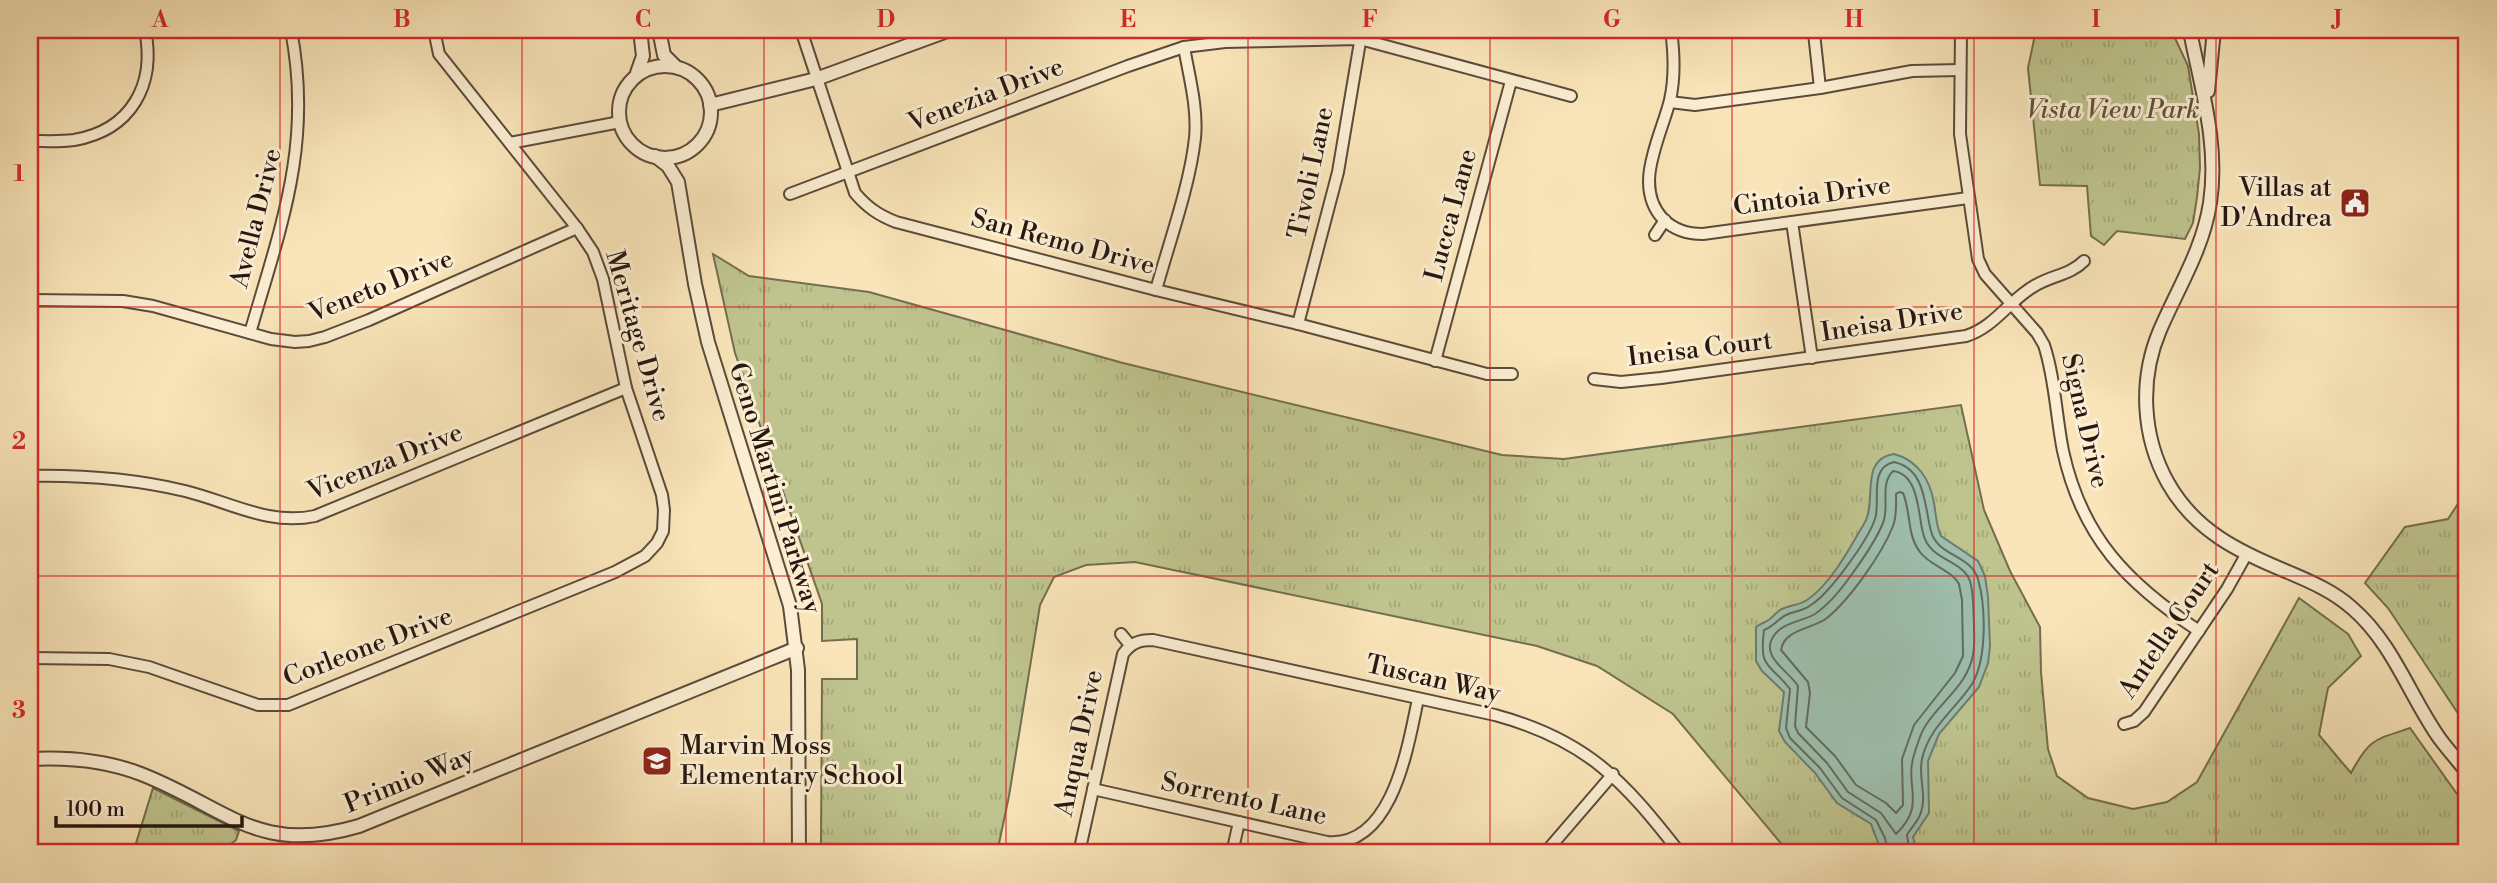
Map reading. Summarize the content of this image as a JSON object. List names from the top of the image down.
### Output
{
  "streets": {
    "street": [
      "Venezia Drive",
      "Tivoli Lane",
      "Cintoia Drive",
      "Lucca Lane",
      "Avella Drive",
      "San Remo Drive",
      "Veneto Drive",
      "Ineisa Drive",
      "Meritage Drive",
      "Ineisa Court",
      "Signa Drive",
      "Vicenza Drive",
      "Geno Martini Parkway",
      "Antella Court",
      "Corleone Drive",
      "Tuscan Way",
      "Anqua Drive",
      "Primio Way",
      "Sorrento Lane"
    ]
  },
  "crossings": [
    ["Venezia Drive", "Tivoli Lane"],
    ["Venezia Drive", "Lucca Lane"],
    ["Venezia Drive", "San Remo Drive"],
    ["Tivoli Lane", "San Remo Drive"],
    ["Cintoia Drive", "Signa Drive"],
    ["Lucca Lane", "San Remo Drive"],
    ["Avella Drive", "Veneto Drive"],
    ["Veneto Drive", "Meritage Drive"],
    ["Ineisa Drive", "Ineisa Court"],
    ["Ineisa Drive", "Signa Drive"],
    ["Meritage Drive", "Vicenza Drive"],
    ["Meritage Drive", "Corleone Drive"],
    ["Signa Drive", "Antella Court"],
    ["Geno Martini Parkway", "Primio Way"],
    ["Tuscan Way", "Anqua Drive"],
    ["Tuscan Way", "Sorrento Lane"],
    ["Anqua Drive", "Sorrento Lane"]
  ],
  "parks": ["Vista View Park"],
  "places": {
    "public building": ["Villas at D'Andrea"],
    "school or university": ["Marvin Moss Elementary School"]
  },
  "scale_bar": "100 m",
  "grid": {
    "columns": [
      "A",
      "B",
      "C",
      "D",
      "E",
      "F",
      "G",
      "H",
      "I",
      "J"
    ],
    "rows": ["1", "2", "3"]
  }
}
